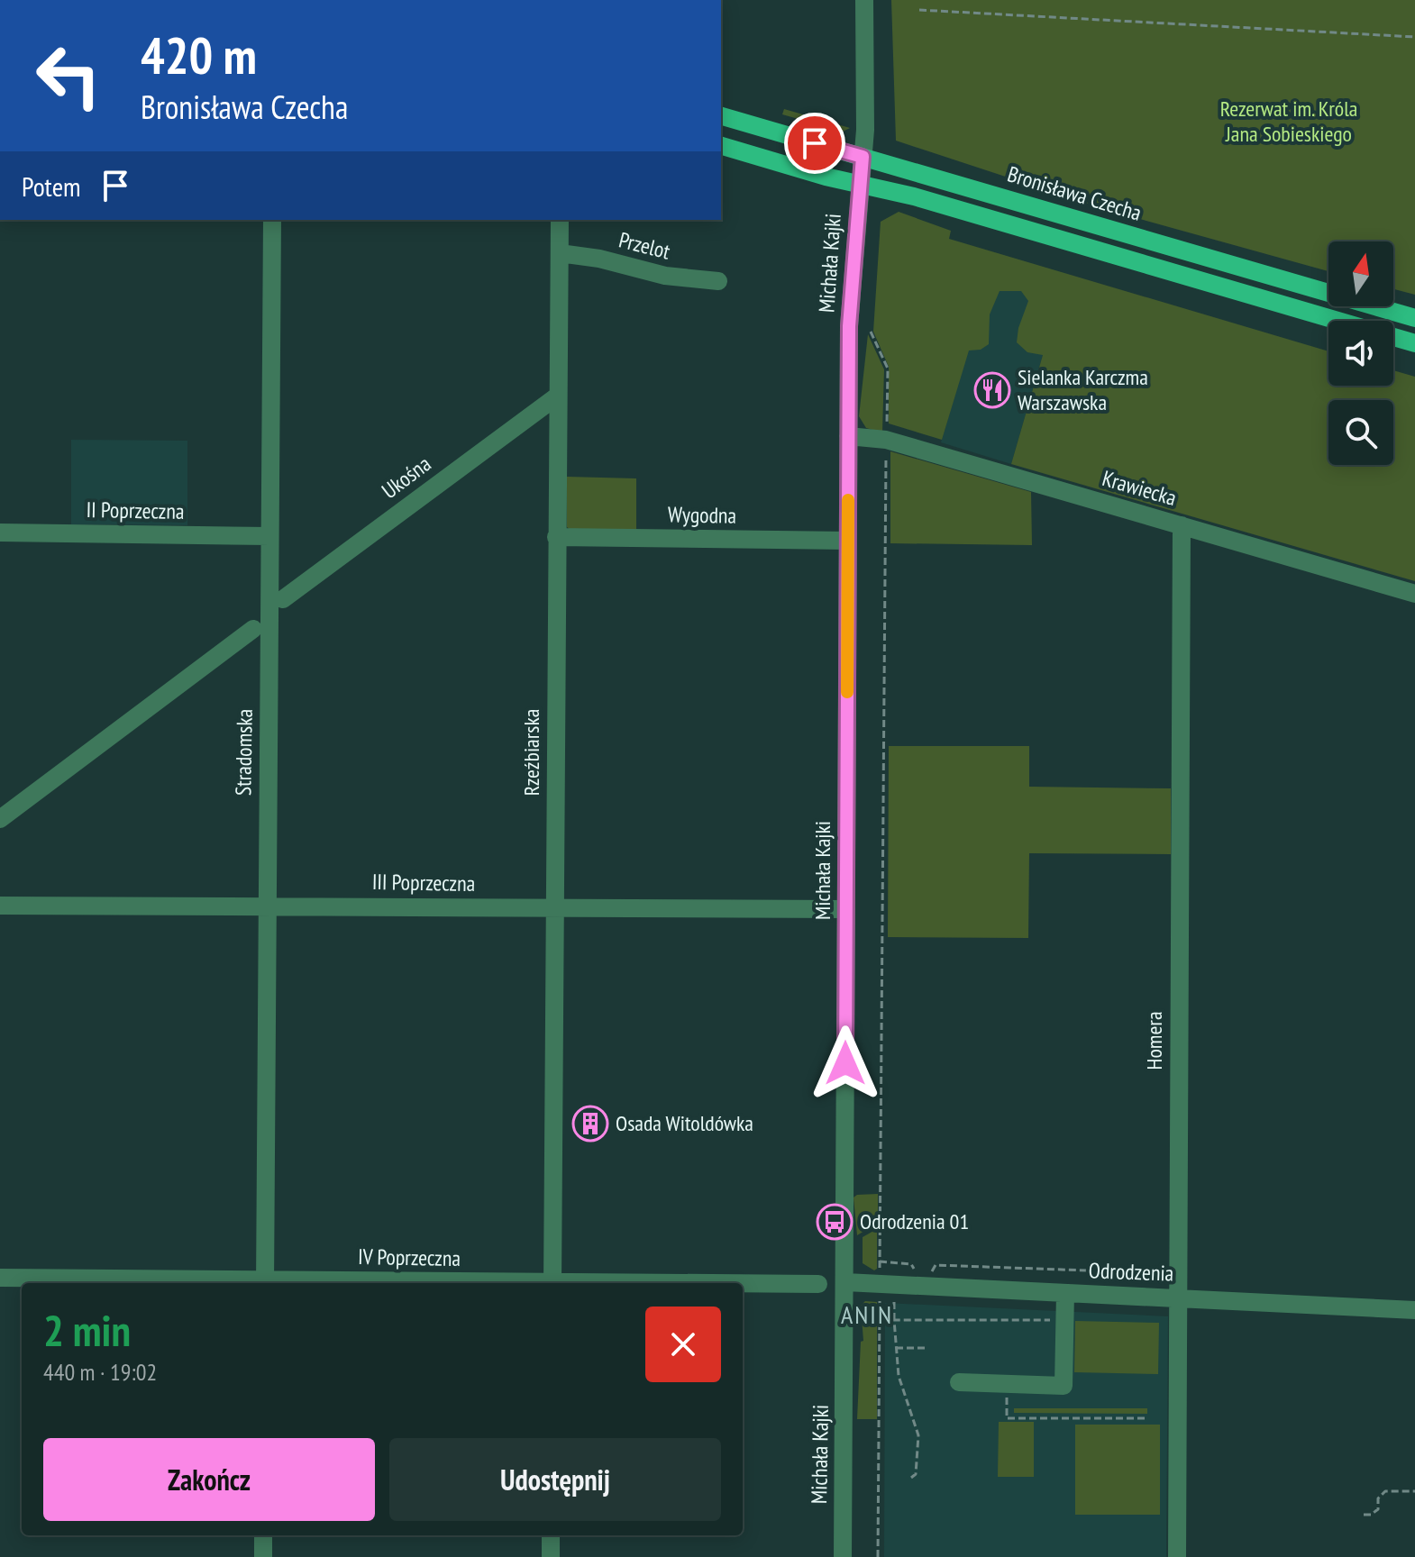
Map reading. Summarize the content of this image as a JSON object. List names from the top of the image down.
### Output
{
  "streets": {
    "main road": ["Bronisława Czecha"],
    "street": [
      "Przelot",
      "Michała Kajki",
      "Ukośna",
      "Krawiecka",
      "II Poprzeczna",
      "Wygodna",
      "Stradomska",
      "Rzeźbiarska",
      "III Poprzeczna",
      "Homera",
      "IV Poprzeczna",
      "Odrodzenia"
    ]
  },
  "crossings": [
    ["Bronisława Czecha", "Michała Kajki"],
    ["Przelot", "Rzeźbiarska"],
    ["Michała Kajki", "Krawiecka"],
    ["Michała Kajki", "Wygodna"],
    ["Michała Kajki", "III Poprzeczna"],
    ["Michała Kajki", "Odrodzenia"],
    ["Ukośna", "Rzeźbiarska"],
    ["Krawiecka", "Homera"],
    ["II Poprzeczna", "Stradomska"],
    ["Wygodna", "Rzeźbiarska"],
    ["Stradomska", "III Poprzeczna"],
    ["Stradomska", "IV Poprzeczna"],
    ["Rzeźbiarska", "III Poprzeczna"],
    ["Homera", "Odrodzenia"]
  ],
  "districts": ["ANIN"],
  "parks": ["Rezerwat im. Króla Jana Sobieskiego"],
  "places": {
    "restaurant": ["Sielanka Karczma Warszawska"],
    "building": ["Osada Witoldówka"],
    "bus stop": ["Odrodzenia 01"]
  },
  "north": "top",
  "page": {
    "turn": ["420 m", "Bronisława Czecha"],
    "then": "Potem",
    "heading": ["2 min", "440 m · 19:02"],
    "buttons": ["Zakończ", "Udostępnij"]
  }
}
